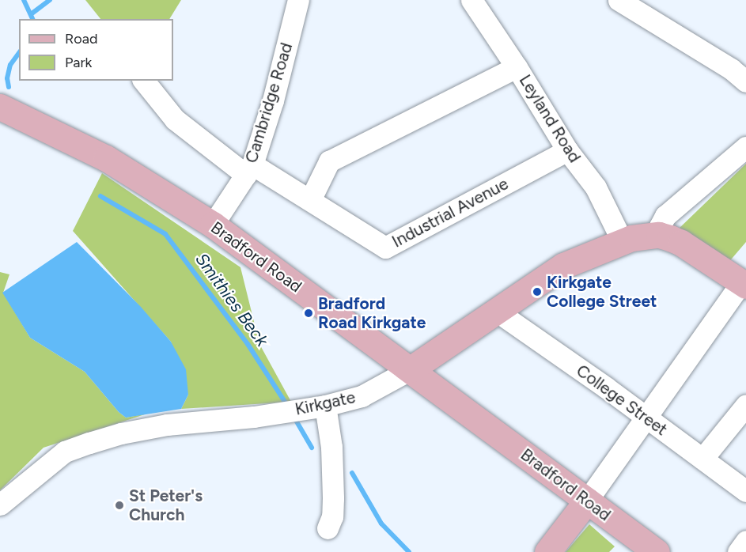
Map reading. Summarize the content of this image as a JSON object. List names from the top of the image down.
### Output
{
  "streets": {
    "main road": ["Bradford Road", "Kirkgate"],
    "street": [
      "Cambridge Road",
      "Leyland Road",
      "Industrial Avenue",
      "College Street"
    ]
  },
  "crossings": [
    ["Cambridge Road", "Industrial Avenue"],
    ["Cambridge Road", "Bradford Road"],
    ["Leyland Road", "Industrial Avenue"],
    ["Leyland Road", "Kirkgate"],
    ["Bradford Road", "Kirkgate"],
    ["College Street", "Kirkgate"]
  ],
  "water": ["Smithies Beck"],
  "places": ["Kirkgate College Street", "Bradford Road Kirkgate", "St Peter's Church"],
  "legend": ["Road", "Park"]
}
